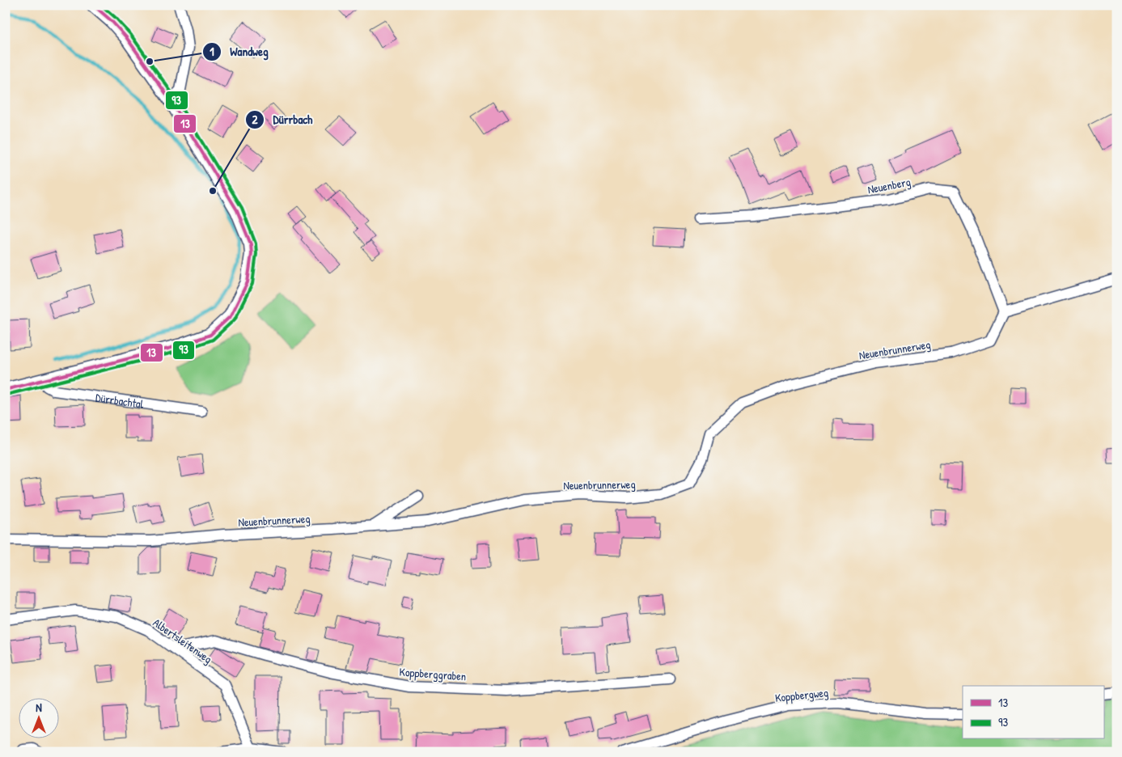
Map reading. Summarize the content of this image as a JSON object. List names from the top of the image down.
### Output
{
  "streets": {
    "street": [
      "Neuenberg",
      "Neuenbrunnerweg",
      "Dürrbachtal",
      "Albertsleitenweg",
      "Koppberggraben",
      "Koppbergweg"
    ]
  },
  "crossings": [
    ["Neuenberg", "Neuenbrunnerweg"],
    ["Albertsleitenweg", "Koppberggraben"]
  ],
  "places": ["Wandweg", "Dürrbach"],
  "lines": ["transit line 13", "transit line 93"],
  "legend": ["13", "93"],
  "north": "top"
}
